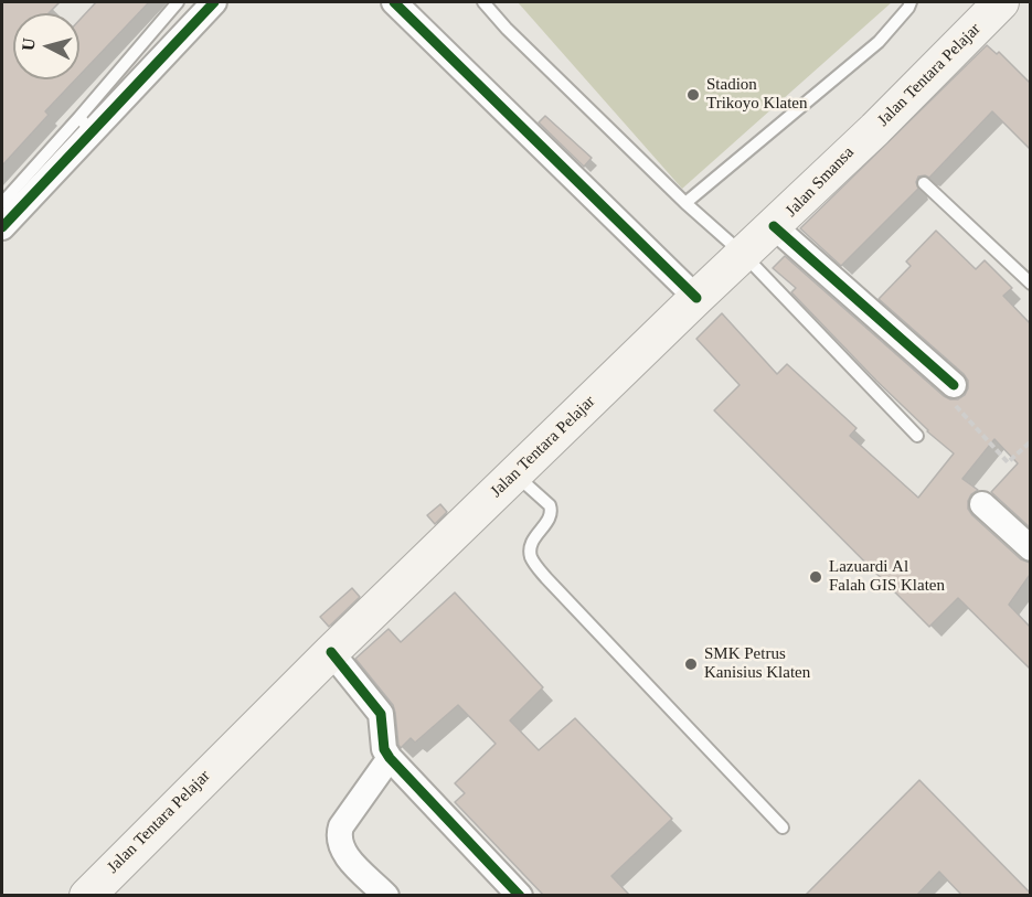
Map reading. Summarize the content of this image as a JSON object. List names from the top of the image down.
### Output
{
  "streets": {
    "main road": ["Jalan Tentara Pelajar"]
  },
  "places": ["Stadion Trikoyo Klaten", "Lazuardi Al Falah GIS Klaten", "SMK Petrus Kanisius Klaten"],
  "north": "left"
}
